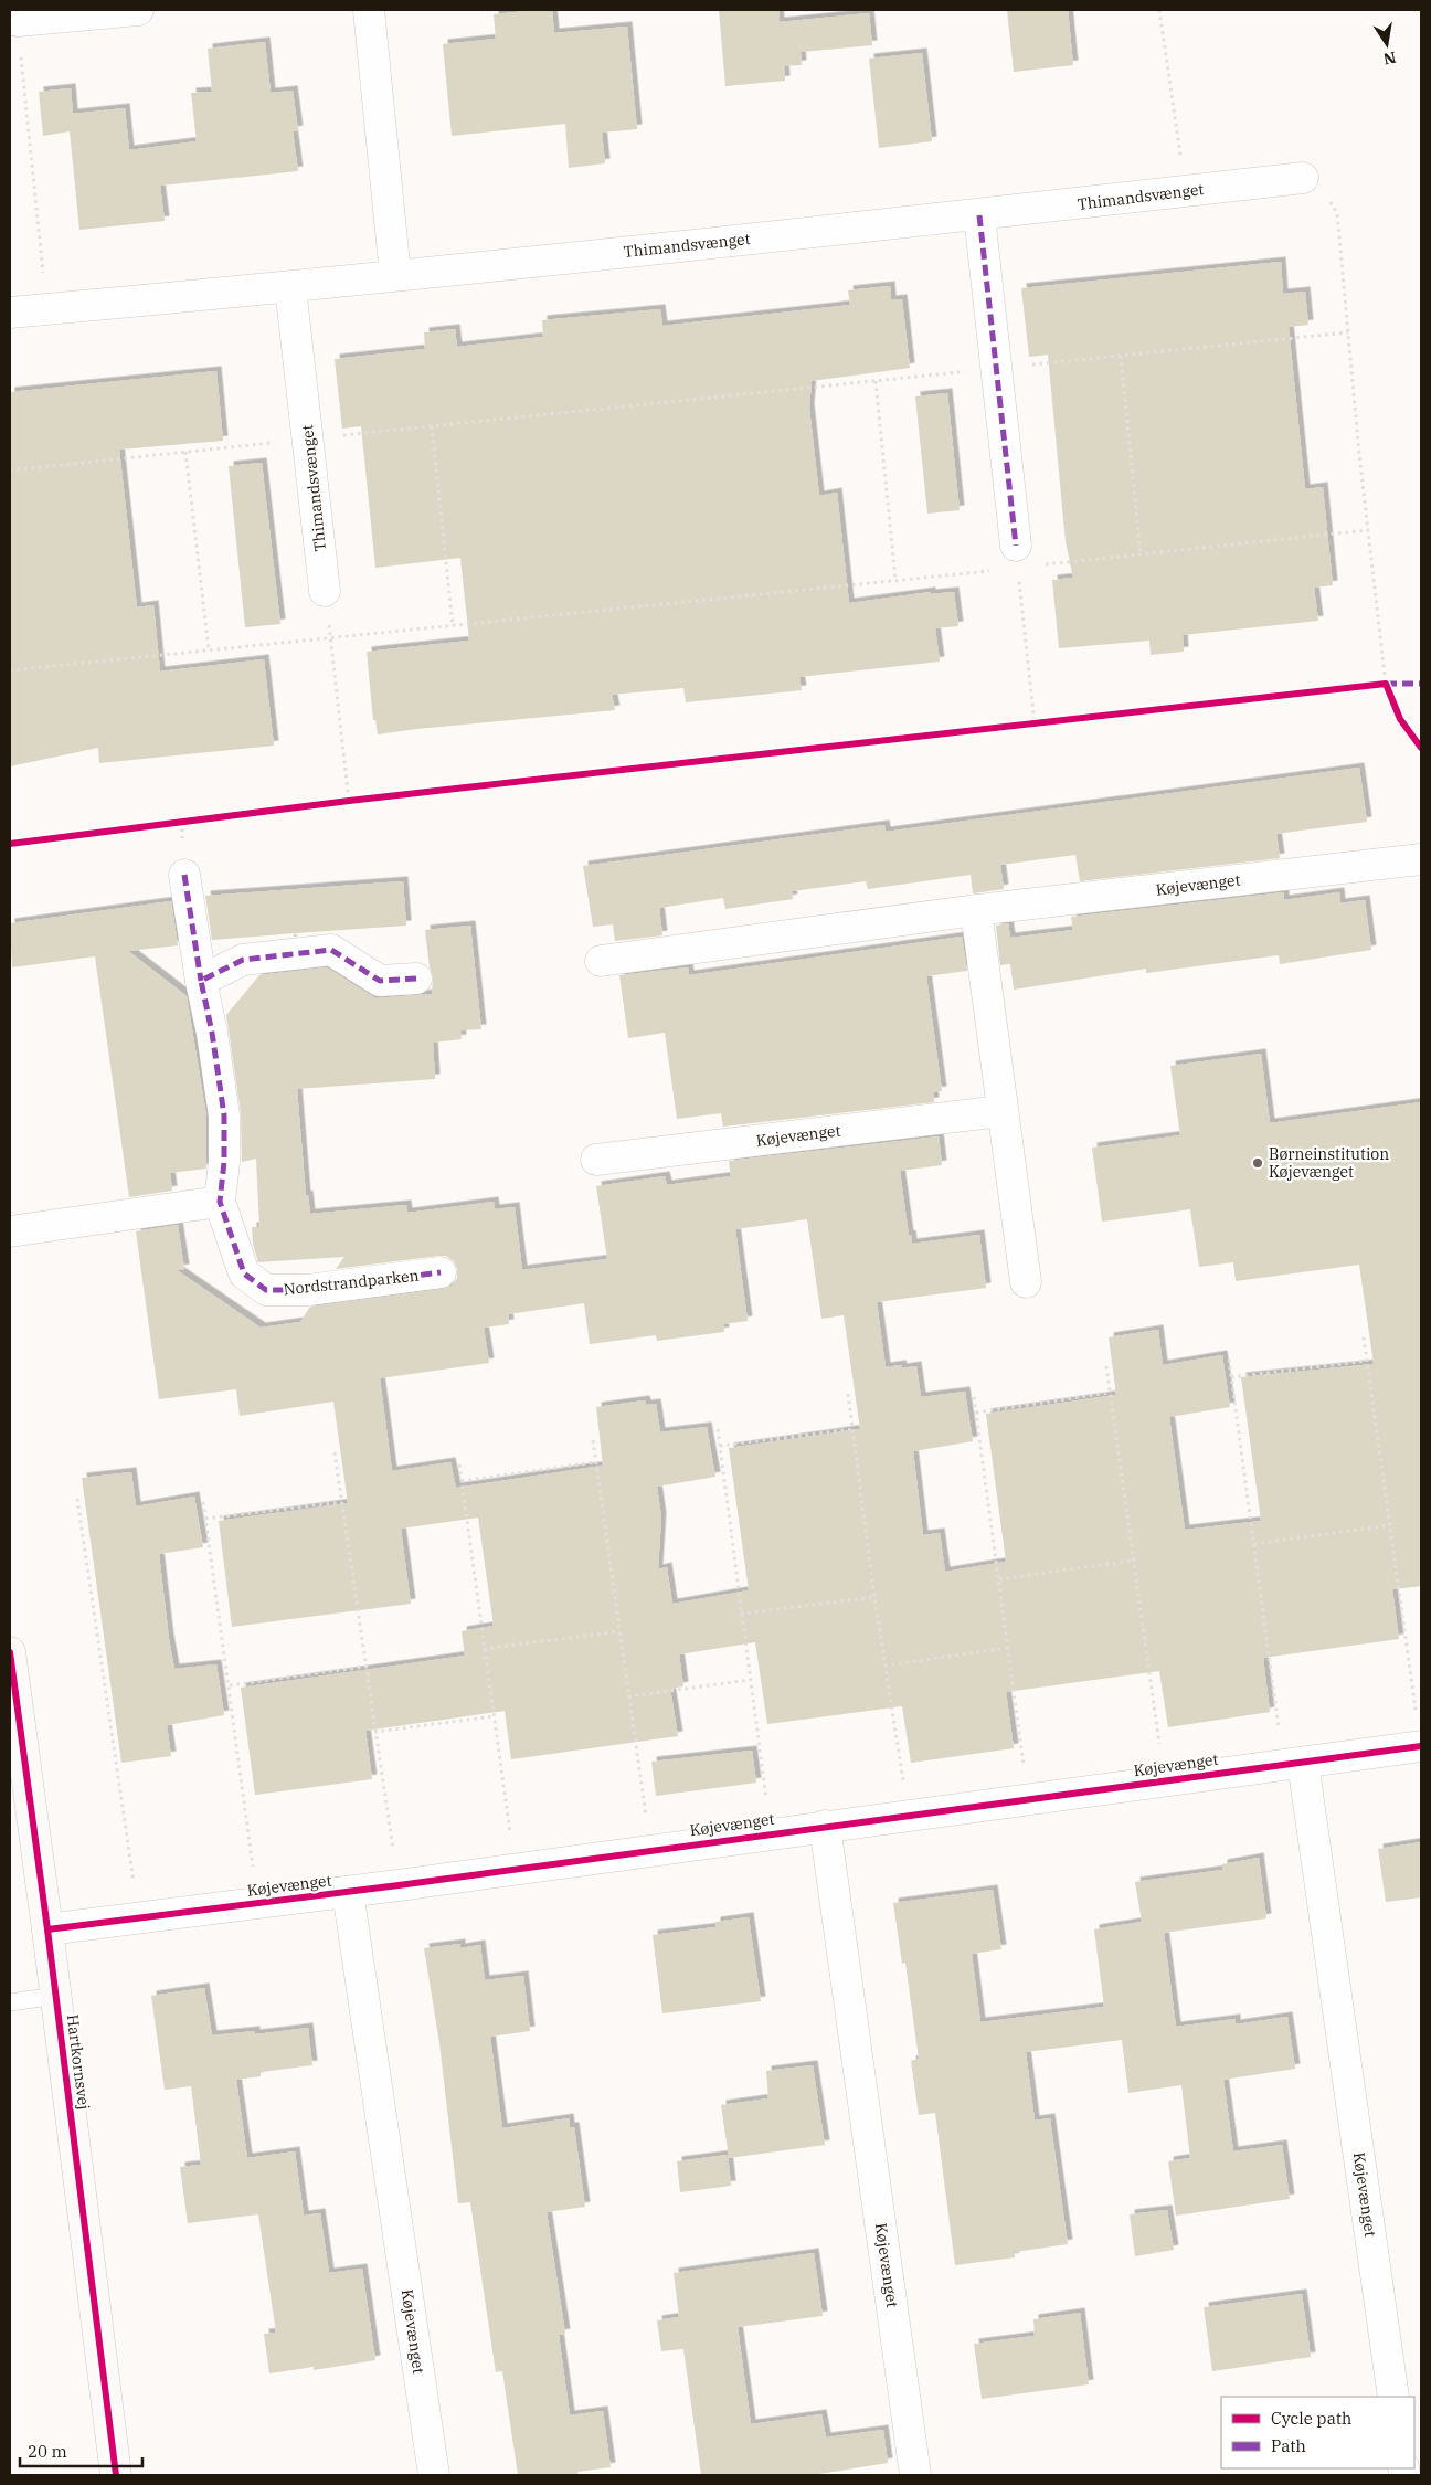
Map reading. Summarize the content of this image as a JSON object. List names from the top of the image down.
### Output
{
  "streets": {
    "street": [
      "Thimandsvænget",
      "Køjevænget",
      "Nordstrandparken",
      "Hartkornsvej"
    ]
  },
  "crossings": [
    ["Køjevænget", "Hartkornsvej"]
  ],
  "places": ["Børneinstitution Køjevænget"],
  "legend": ["Cycle path", "Path"],
  "scale_bar": "20 m",
  "north": "bottom"
}
